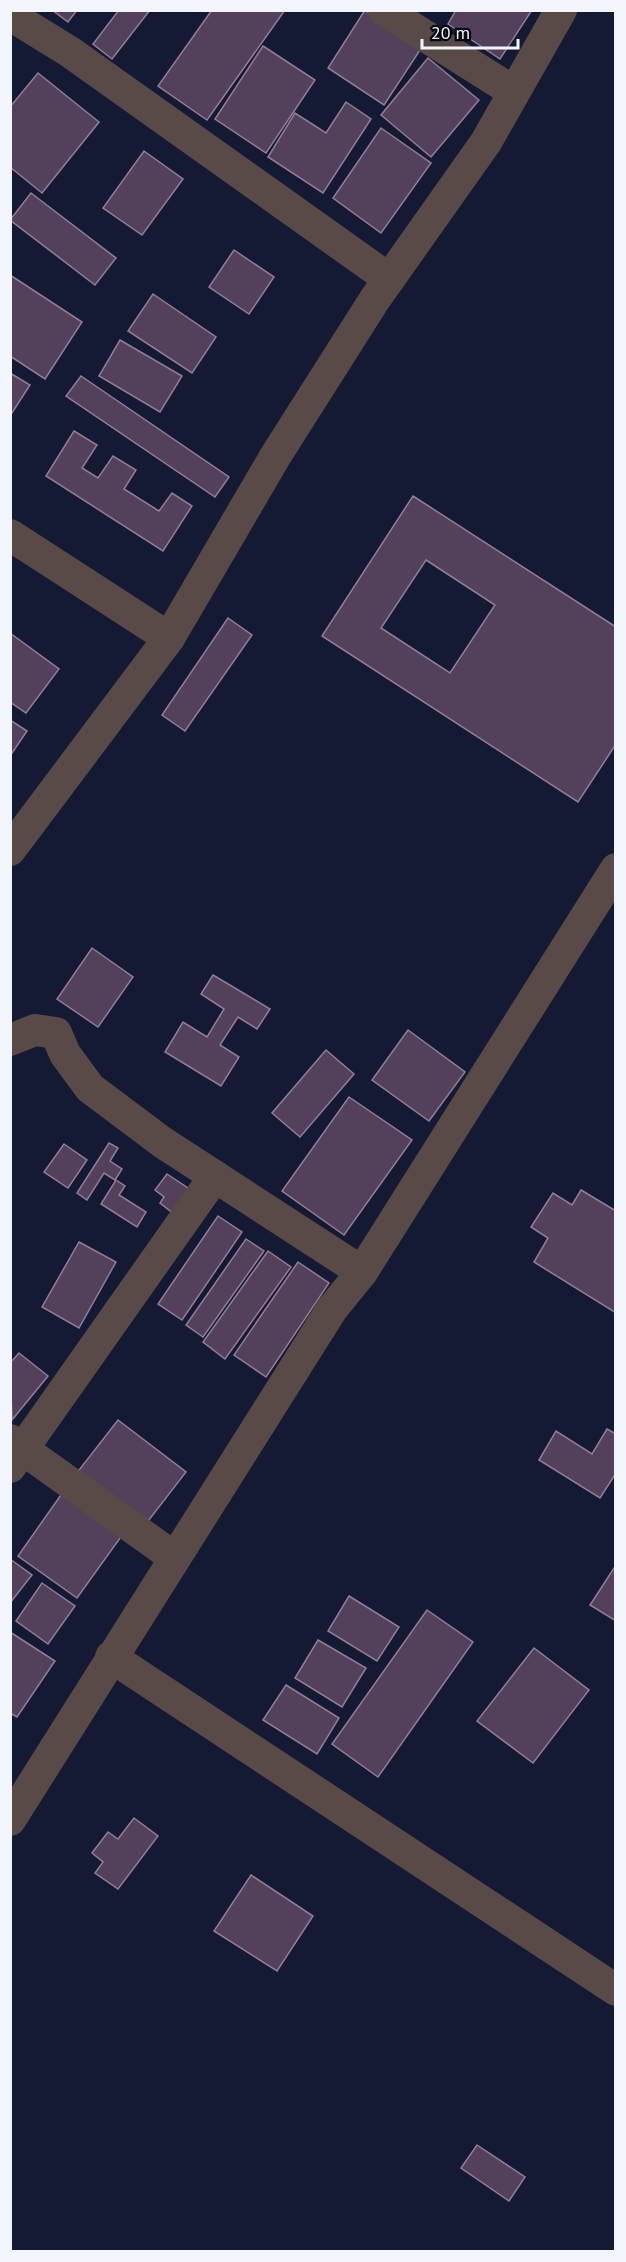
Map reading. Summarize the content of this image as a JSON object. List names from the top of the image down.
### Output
{
  "scale_bar": "20 m"
}
